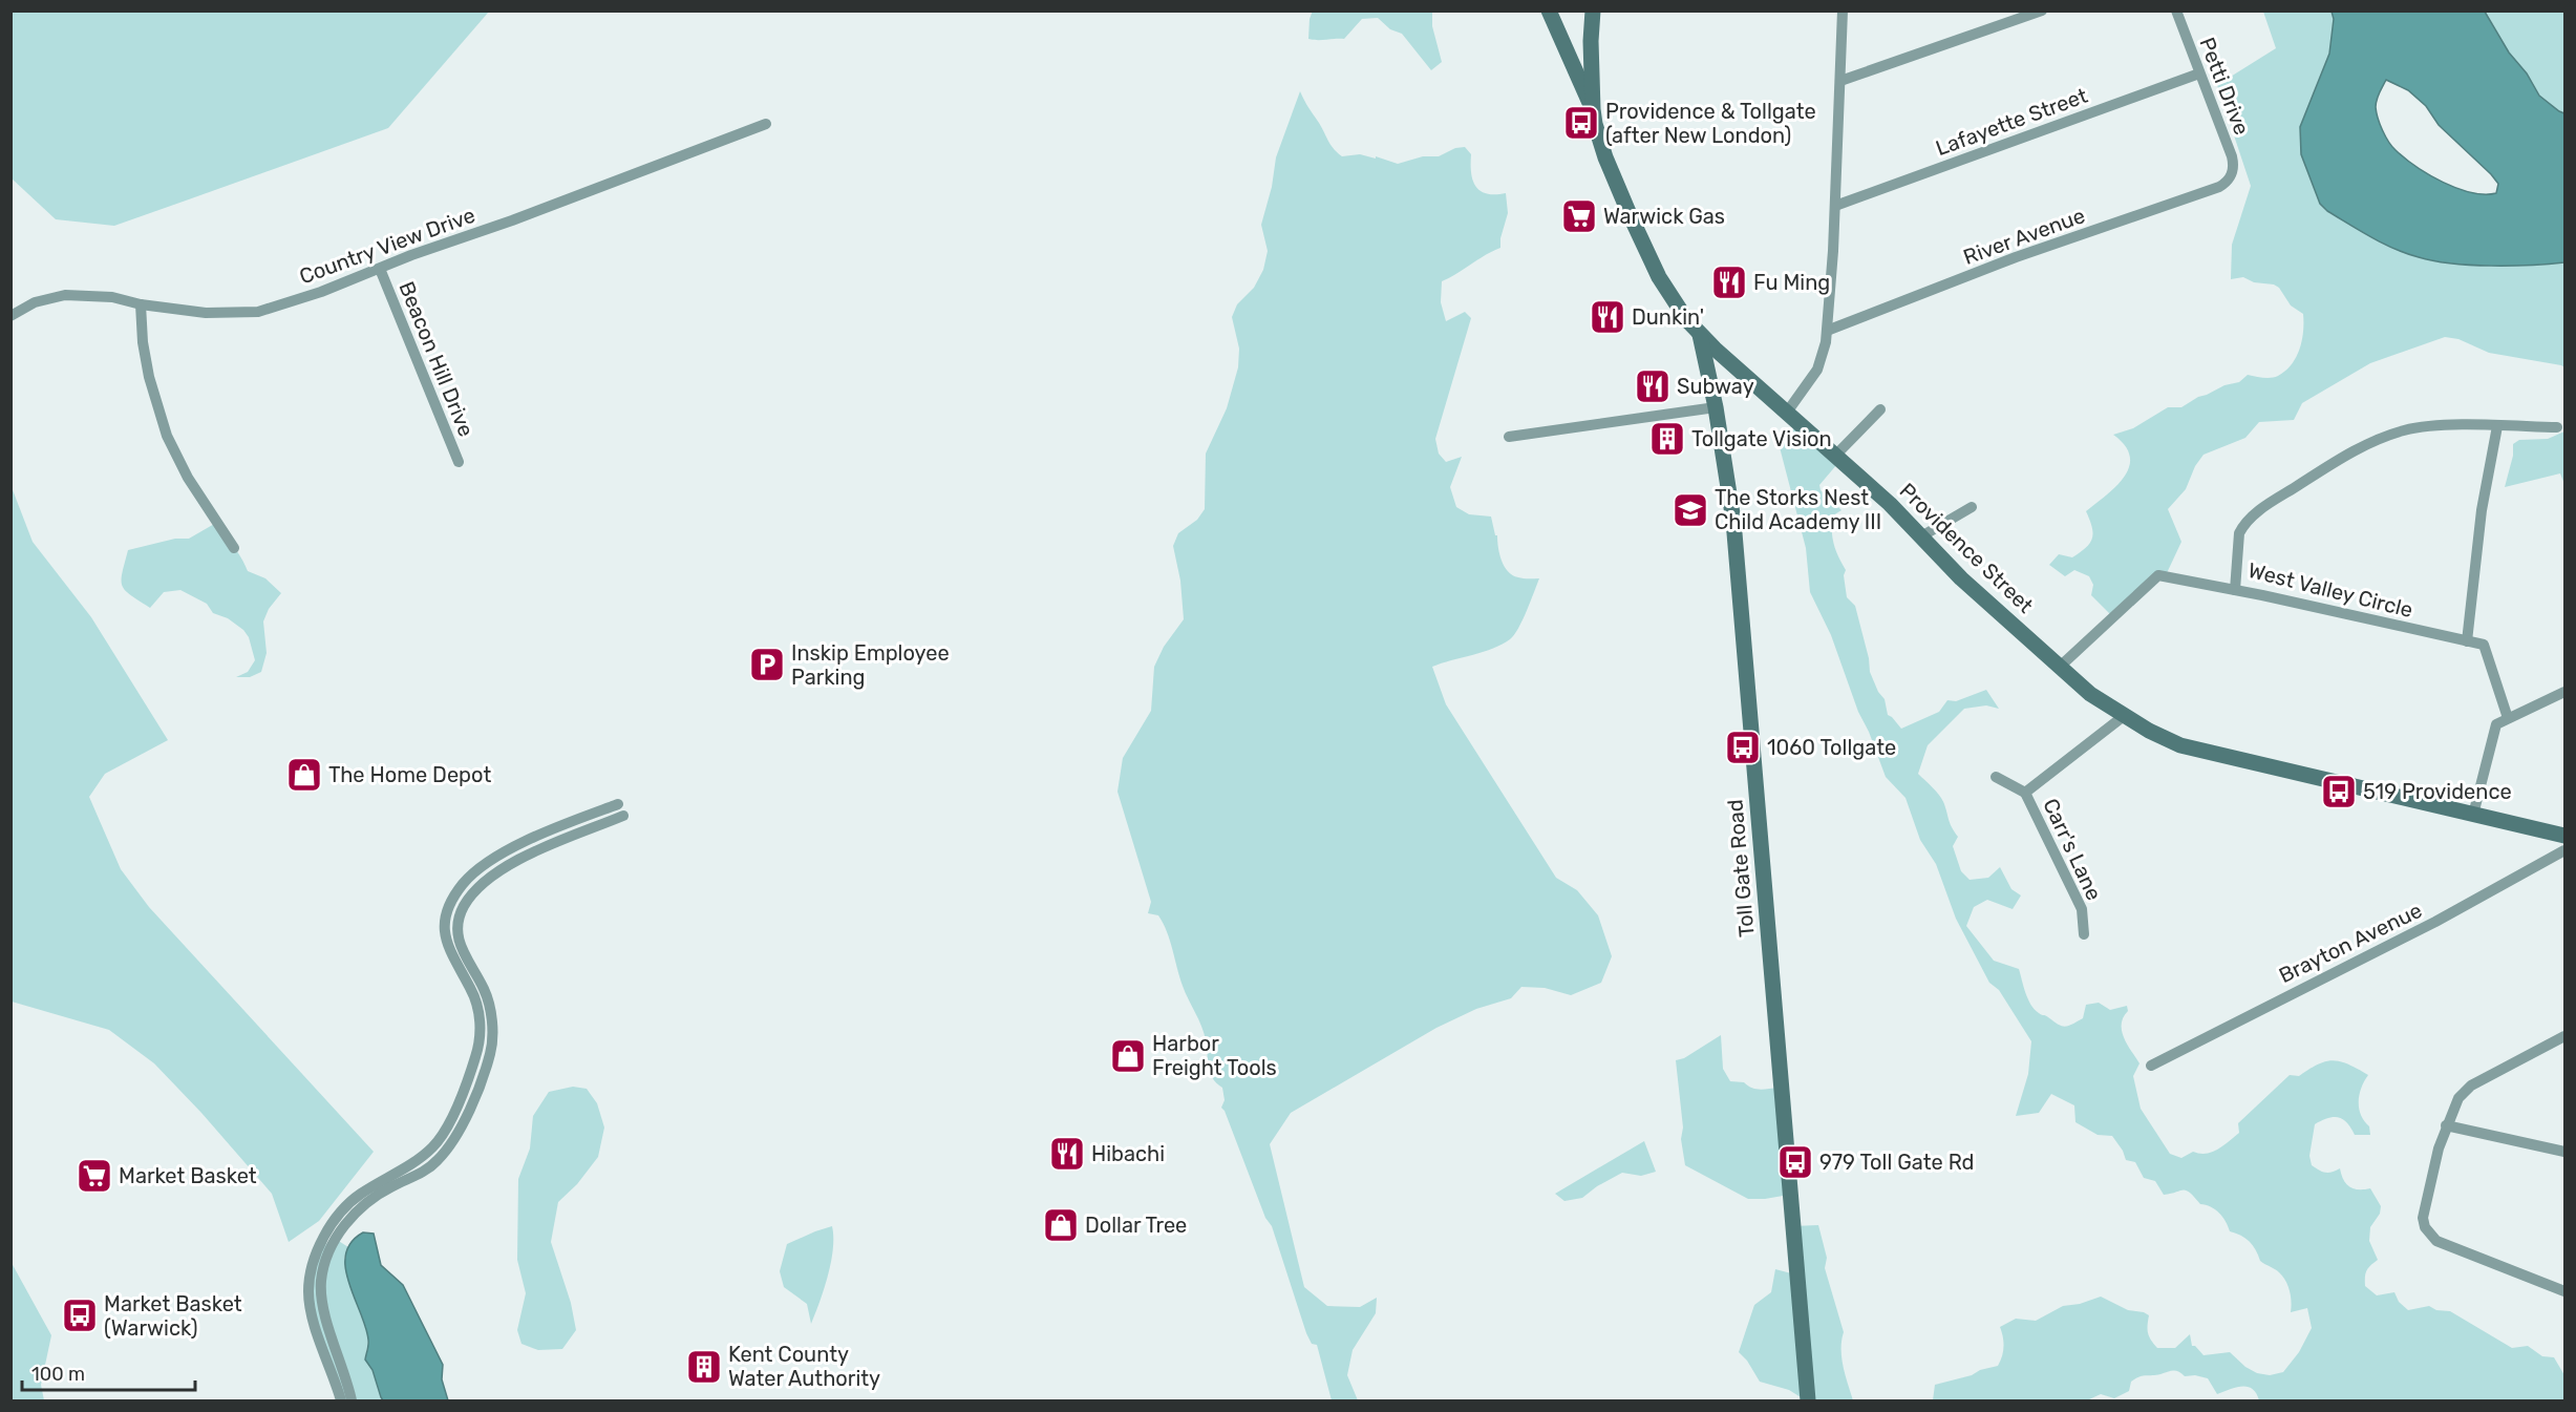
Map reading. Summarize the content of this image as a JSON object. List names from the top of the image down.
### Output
{
  "streets": {
    "main road": ["Providence Street", "Toll Gate Road"],
    "street": [
      "Petti Drive",
      "Lafayette Street",
      "River Avenue",
      "Country View Drive",
      "Beacon Hill Drive",
      "West Valley Circle",
      "Carr's Lane",
      "Brayton Avenue"
    ]
  },
  "crossings": [
    ["Petti Drive", "Lafayette Street"],
    ["Petti Drive", "River Avenue"],
    ["Country View Drive", "Beacon Hill Drive"],
    ["Providence Street", "Carr's Lane"],
    ["Providence Street", "Toll Gate Road"]
  ],
  "places": {
    "bus stop": [
      "Providence & Tollgate (after New London)",
      "1060 Tollgate",
      "519 Providence",
      "979 Toll Gate Rd",
      "Market Basket (Warwick)"
    ],
    "supermarket": ["Warwick Gas", "Market Basket"],
    "restaurant": [
      "Fu Ming",
      "Dunkin'",
      "Subway",
      "Hibachi"
    ],
    "building": ["Tollgate Vision", "Kent County Water Authority"],
    "school or university": ["The Storks Nest Child Academy III"],
    "parking": ["Inskip Employee Parking"],
    "shop": ["The Home Depot", "Harbor Freight Tools", "Dollar Tree"]
  },
  "scale_bar": "100 m"
}
